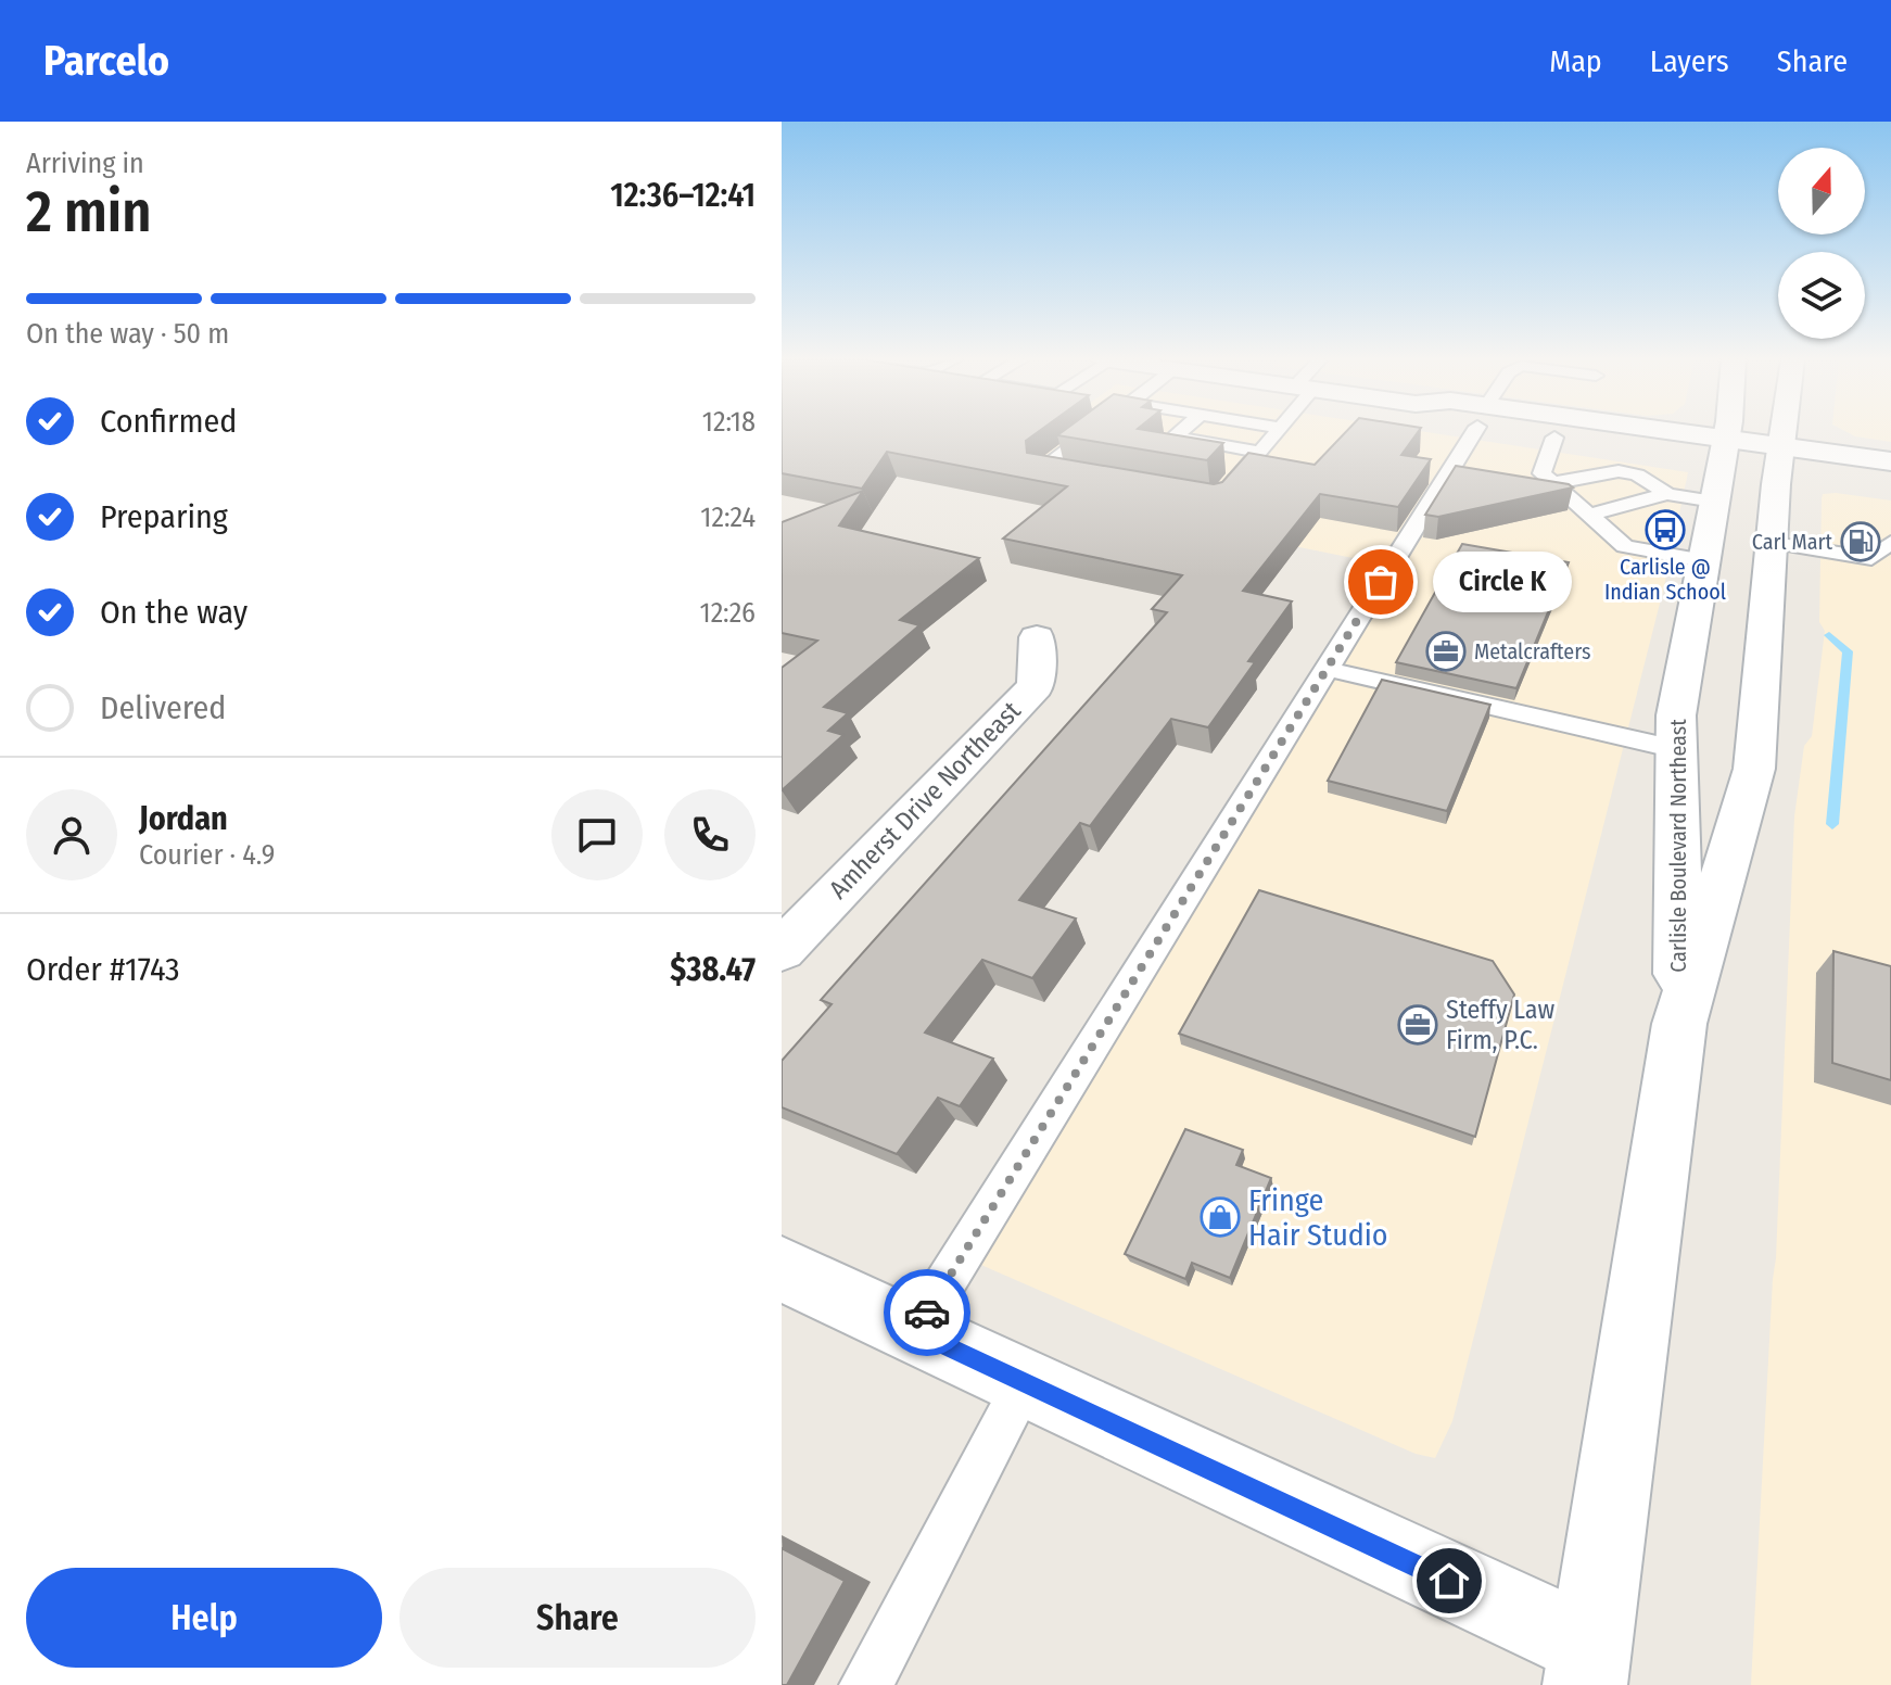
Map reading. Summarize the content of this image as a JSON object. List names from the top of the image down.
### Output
{
  "streets": {
    "main road": ["Amherst Drive Northeast", "Carlisle Boulevard Northeast"]
  },
  "places": {
    "bus stop": ["Carlisle @ Indian School"],
    "fuel station": ["Carl Mart"],
    "other": ["Circle K"],
    "office": ["Metalcrafters", "Steffy Law Firm, P.C."],
    "shop": ["Fringe Hair Studio"]
  },
  "north": "top",
  "page": {
    "header": "Parcelo",
    "nav": ["Map", "Layers", "Share"],
    "heading": ["2 min", "Arriving in", "12:36–12:41"],
    "panel": [
      "Jordan",
      "Courier · 4.9",
      "Order #1743",
      "$38.47"
    ],
    "bar": "On the way · 50 m",
    "list": [
      ["Confirmed", "12:18"],
      ["Preparing", "12:24"],
      ["On the way", "12:26"],
      "Delivered"
    ],
    "bubble": "Circle K",
    "buttons": ["Help", "Share"]
  }
}
